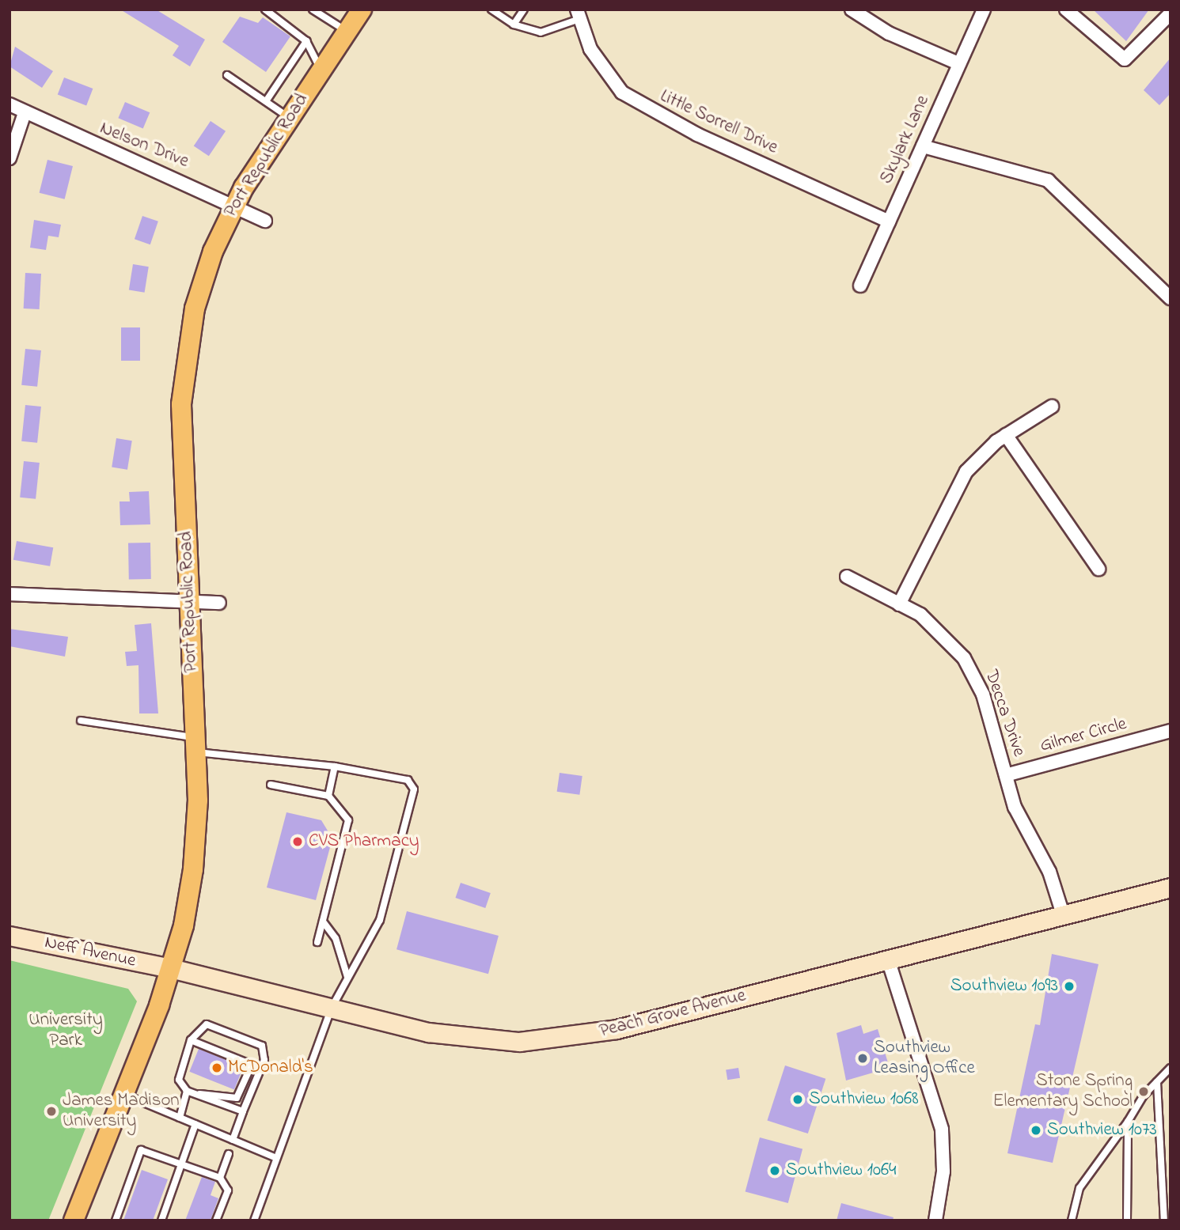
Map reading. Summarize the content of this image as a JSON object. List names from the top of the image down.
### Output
{
  "streets": {
    "main road": ["Port Republic Road", "Neff Avenue", "Peach Grove Avenue"],
    "street": [
      "Little Sorrell Drive",
      "Skylark Lane",
      "Nelson Drive",
      "Decca Drive",
      "Gilmer Circle"
    ]
  },
  "crossings": [
    ["Little Sorrell Drive", "Skylark Lane"],
    ["Nelson Drive", "Port Republic Road"],
    ["Port Republic Road", "Neff Avenue"],
    ["Port Republic Road", "Peach Grove Avenue"],
    ["Decca Drive", "Gilmer Circle"],
    ["Decca Drive", "Peach Grove Avenue"],
    ["Neff Avenue", "Peach Grove Avenue"]
  ],
  "parks": ["University Park"],
  "places": [
    "CVS Pharmacy",
    "Southview 1093",
    "Southview Leasing Office",
    "McDonald's",
    "Stone Spring Elementary School",
    "Southview 1068",
    "James Madison University",
    "Southview 1073",
    "Southview 1064"
  ]
}
